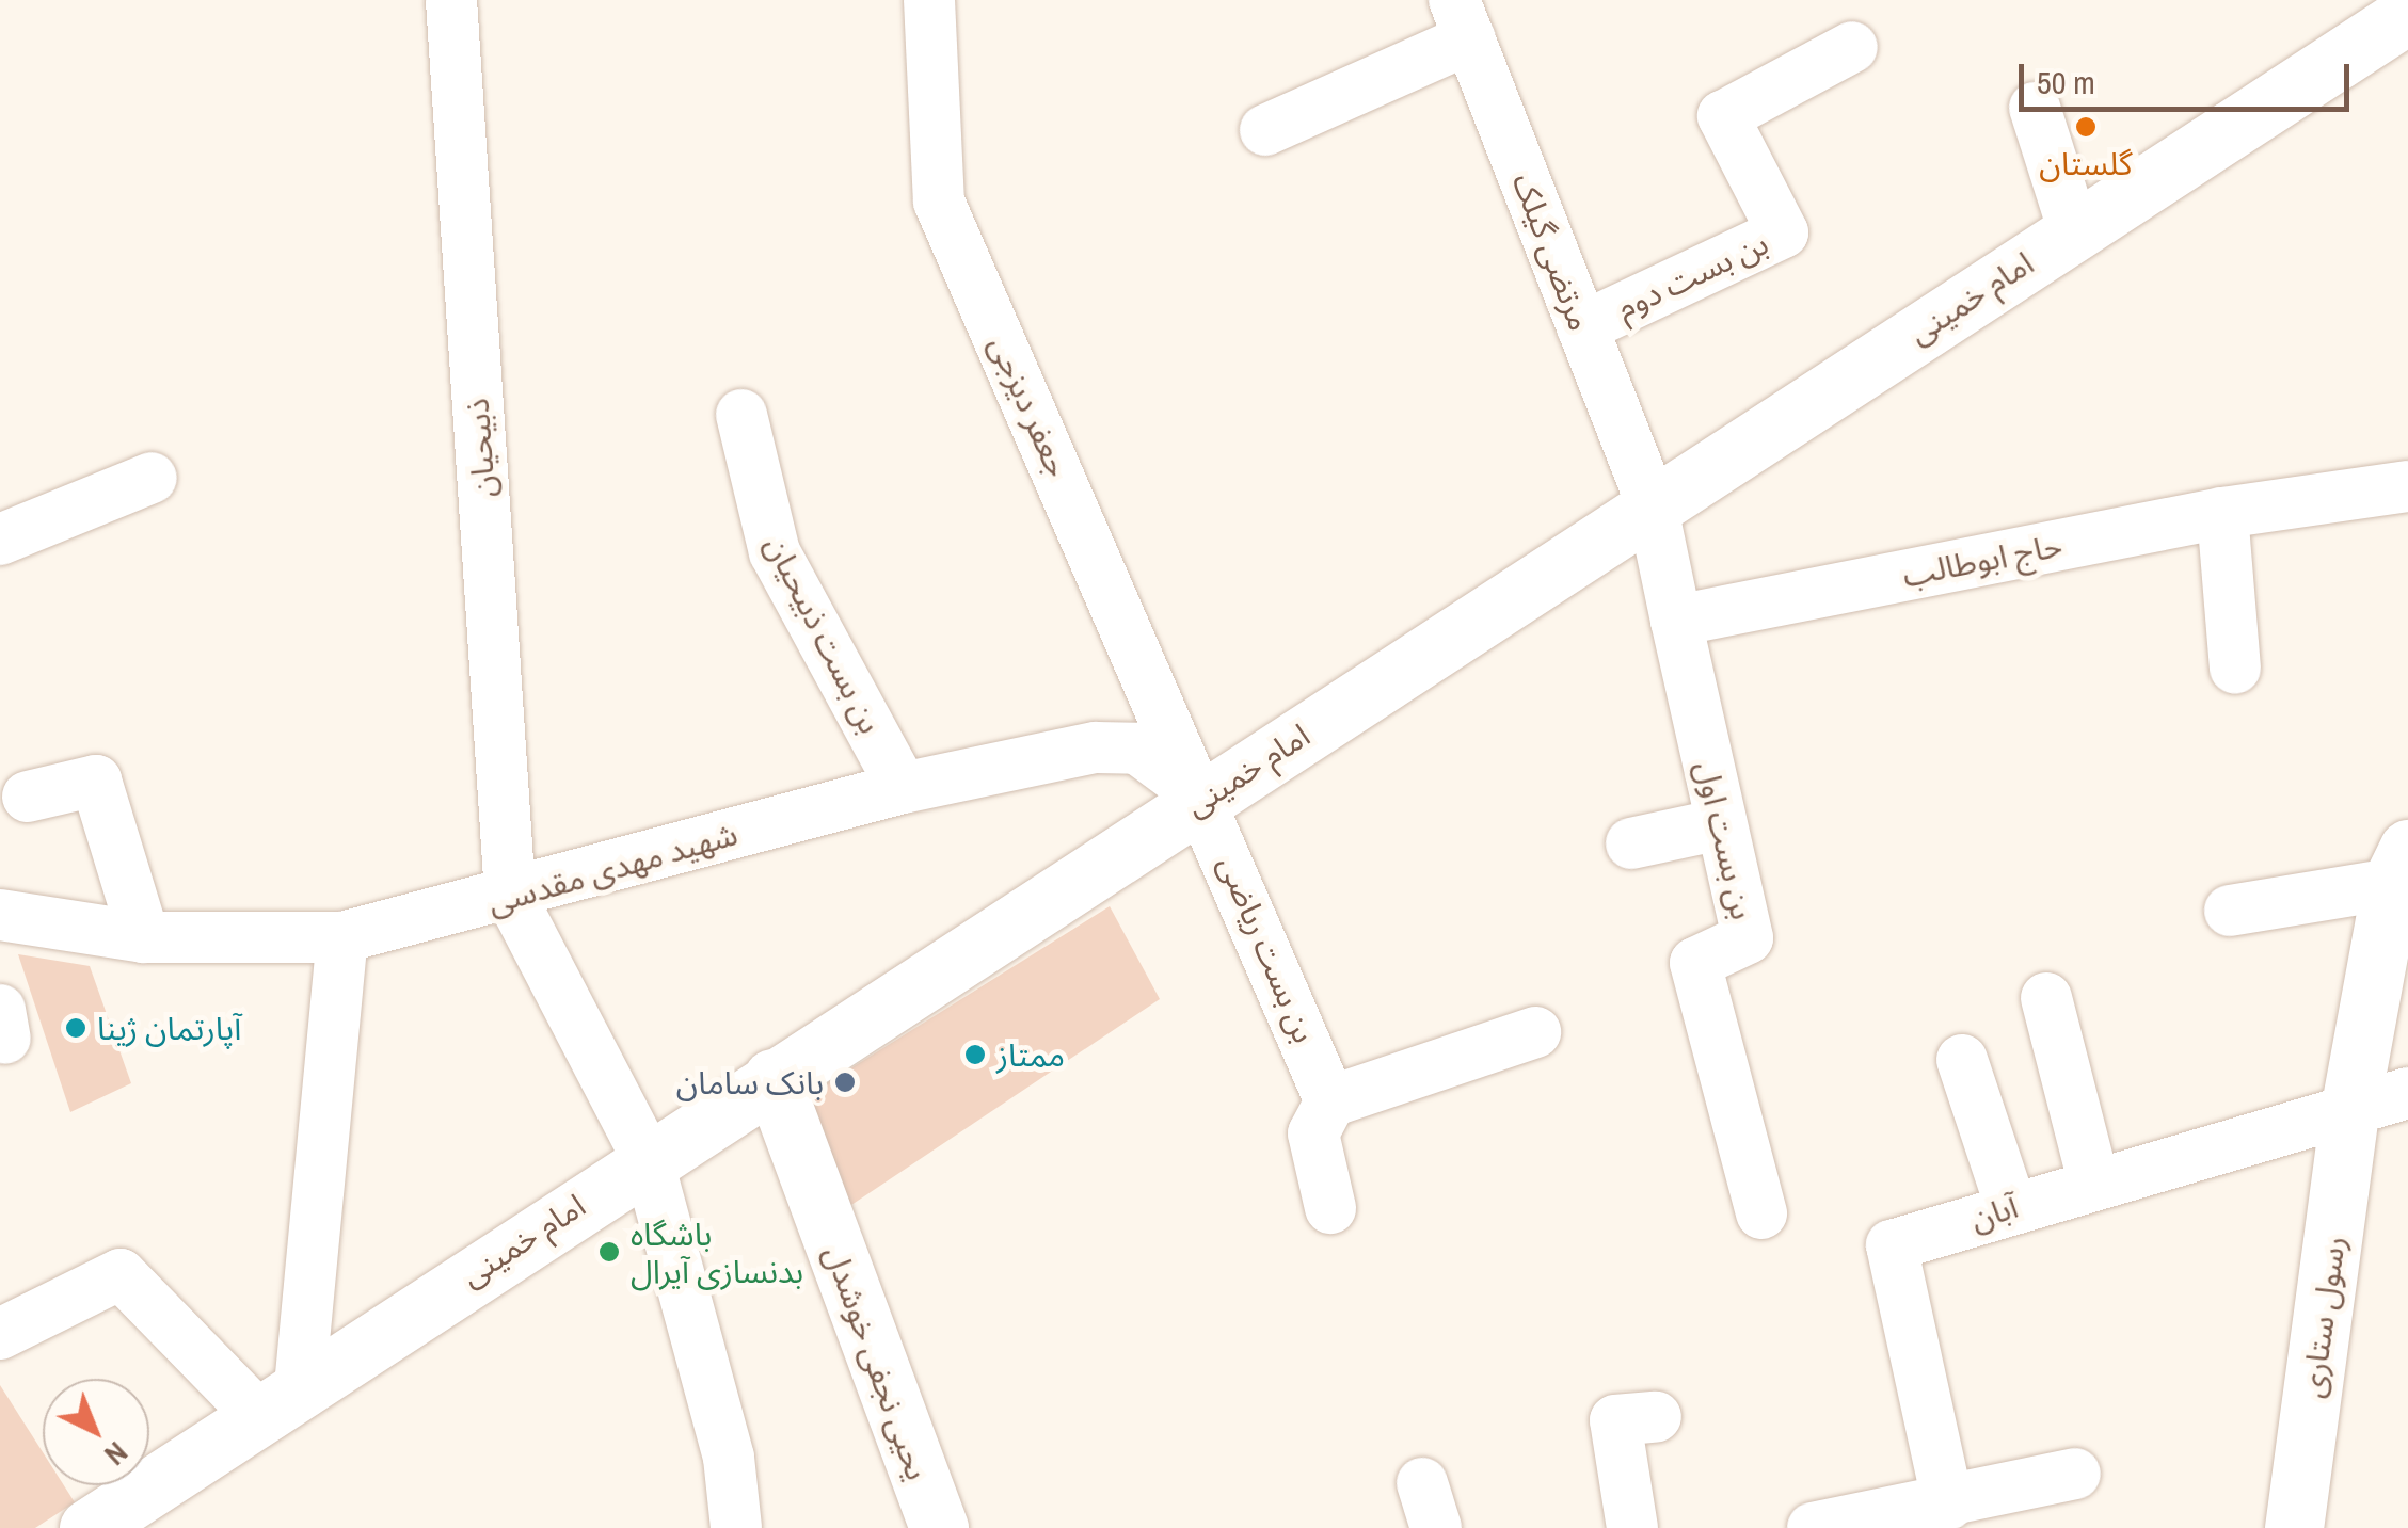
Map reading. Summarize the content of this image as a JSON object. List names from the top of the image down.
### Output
{
  "streets": {
    "main road": ["امام خمینی", "رسول ستاری", "یحیی نجفی خوشدل"],
    "street": [
      "مرتضی گیلک",
      "بن بست دوم",
      "جعفر دیزجی",
      "ذبیحیان",
      "حاج ابوطالب",
      "بن بست ذبیحیان",
      "بن بست اول",
      "شهید مهدی مقدسی",
      "بن بست ریاضی",
      "آبان"
    ]
  },
  "crossings": [
    ["مرتضی گیلک", "بن بست دوم"],
    ["مرتضی گیلک", "امام خمینی"],
    ["امام خمینی", "جعفر دیزجی"],
    ["امام خمینی", "شهید مهدی مقدسی"],
    ["امام خمینی", "بن بست ریاضی"],
    ["امام خمینی", "یحیی نجفی خوشدل"],
    ["جعفر دیزجی", "شهید مهدی مقدسی"],
    ["جعفر دیزجی", "بن بست ریاضی"],
    ["ذبیحیان", "شهید مهدی مقدسی"],
    ["حاج ابوطالب", "بن بست اول"],
    ["بن بست ذبیحیان", "شهید مهدی مقدسی"],
    ["شهید مهدی مقدسی", "بن بست ریاضی"],
    ["آبان", "رسول ستاری"]
  ],
  "places": [
    "گلستان",
    "آپارتمان ژینا",
    "ممتاز",
    "بانک سامان",
    "باشگاه بدنسازی آیرال"
  ],
  "scale_bar": "50 m",
  "north": "bottom right"
}
